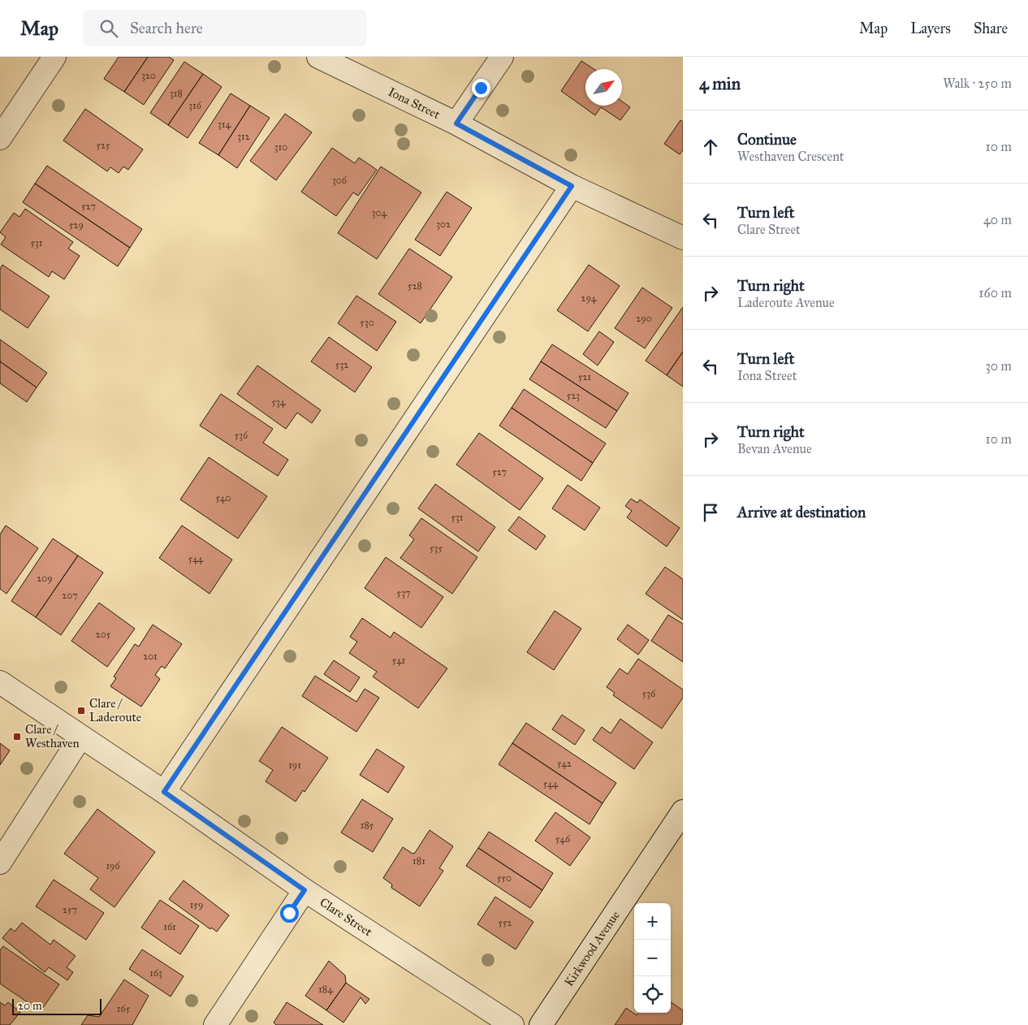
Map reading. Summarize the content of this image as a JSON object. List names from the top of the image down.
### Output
{
  "streets": {
    "street": ["Iona Street", "Clare Street", "Kirkwood Avenue"]
  },
  "places": {
    "transit": ["Clare / Laderoute", "Clare / Westhaven"]
  },
  "house_numbers": [
    "320",
    "318",
    "316",
    "314",
    "312",
    "525",
    "310",
    "306",
    "527",
    "304",
    "302",
    "529",
    "531",
    "528",
    "294",
    "290",
    "530",
    "532",
    "521",
    "523",
    "534",
    "536",
    "527",
    "540",
    "531",
    "535",
    "544",
    "209",
    "537",
    "207",
    "205",
    "201",
    "541",
    "536",
    "542",
    "191",
    "544",
    "185",
    "546",
    "181",
    "196",
    "550",
    "159",
    "257",
    "552",
    "161",
    "163",
    "184",
    "165"
  ],
  "scale_bar": "20 m",
  "north": "top right",
  "page": {
    "header": "Map",
    "search": "Search here",
    "nav": ["Map", "Layers", "Share"],
    "heading": ["4 min", "Walk · 250 m"],
    "list": [
      ["Continue", "Westhaven Crescent", "10 m"],
      ["Turn left", "Clare Street", "40 m"],
      ["Turn right", "Laderoute Avenue", "160 m"],
      ["Turn left", "Iona Street", "30 m"],
      ["Turn right", "Bevan Avenue", "10 m"],
      "Arrive at destination"
    ],
    "map_buttons": ["+", "−"],
    "scale": "20 m"
  }
}
